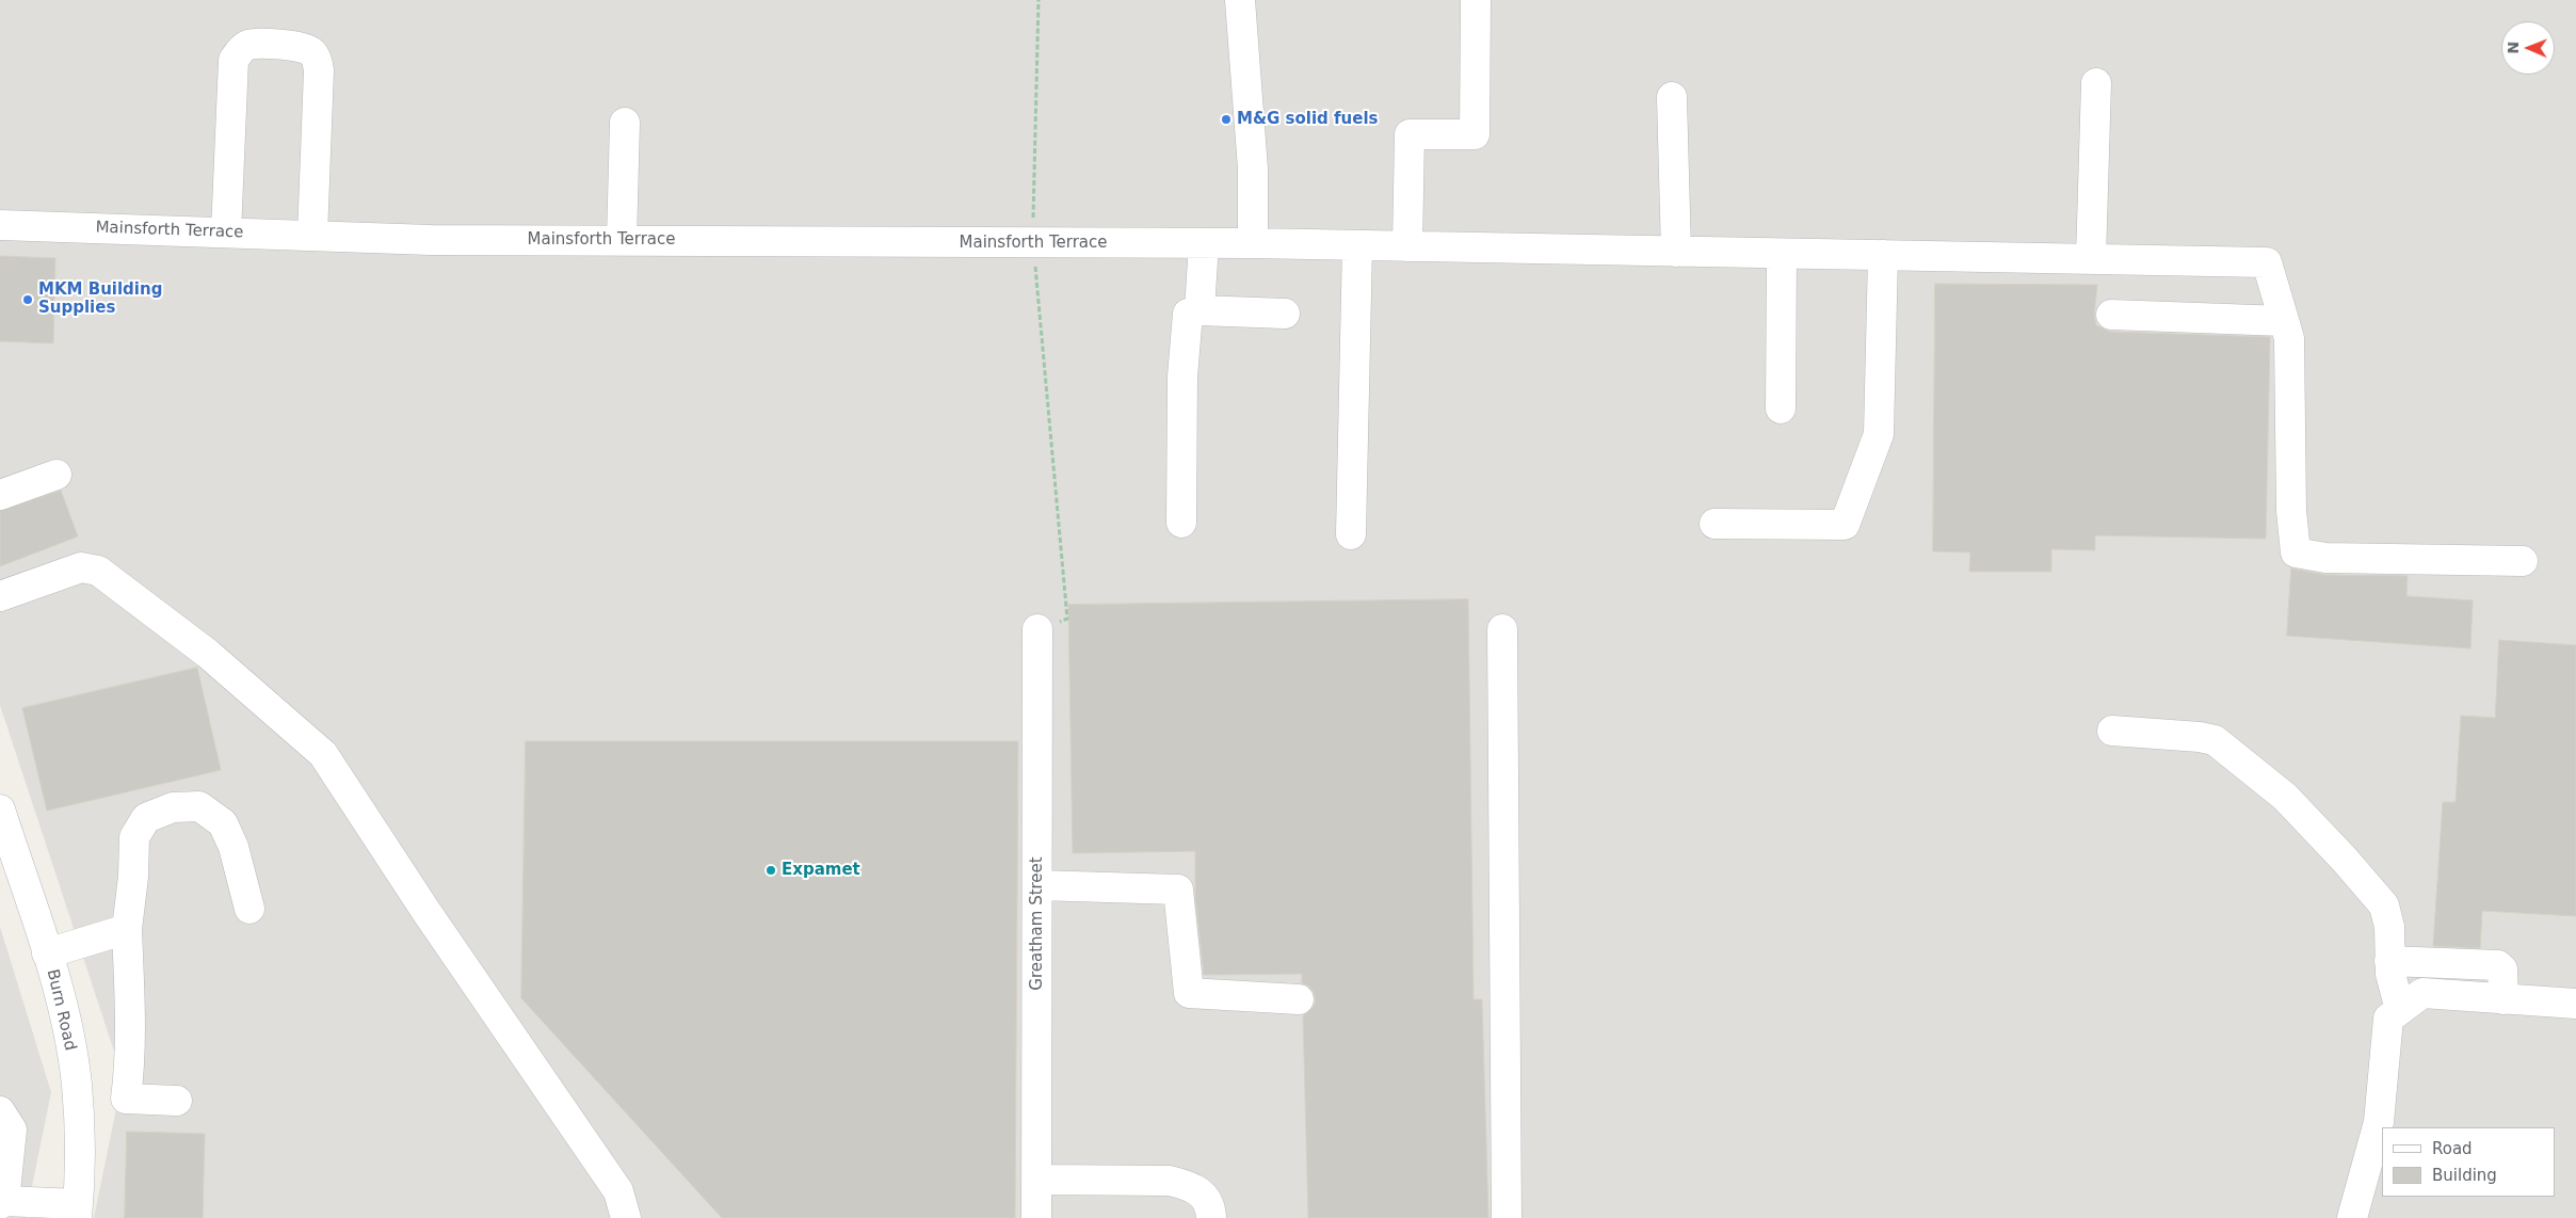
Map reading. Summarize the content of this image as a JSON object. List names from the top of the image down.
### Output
{
  "streets": {
    "street": ["Mainsforth Terrace", "Greatham Street", "Burn Road"]
  },
  "places": ["M&G solid fuels", "MKM Building Supplies", "Expamet"],
  "legend": ["Road", "Building"],
  "north": "left"
}
